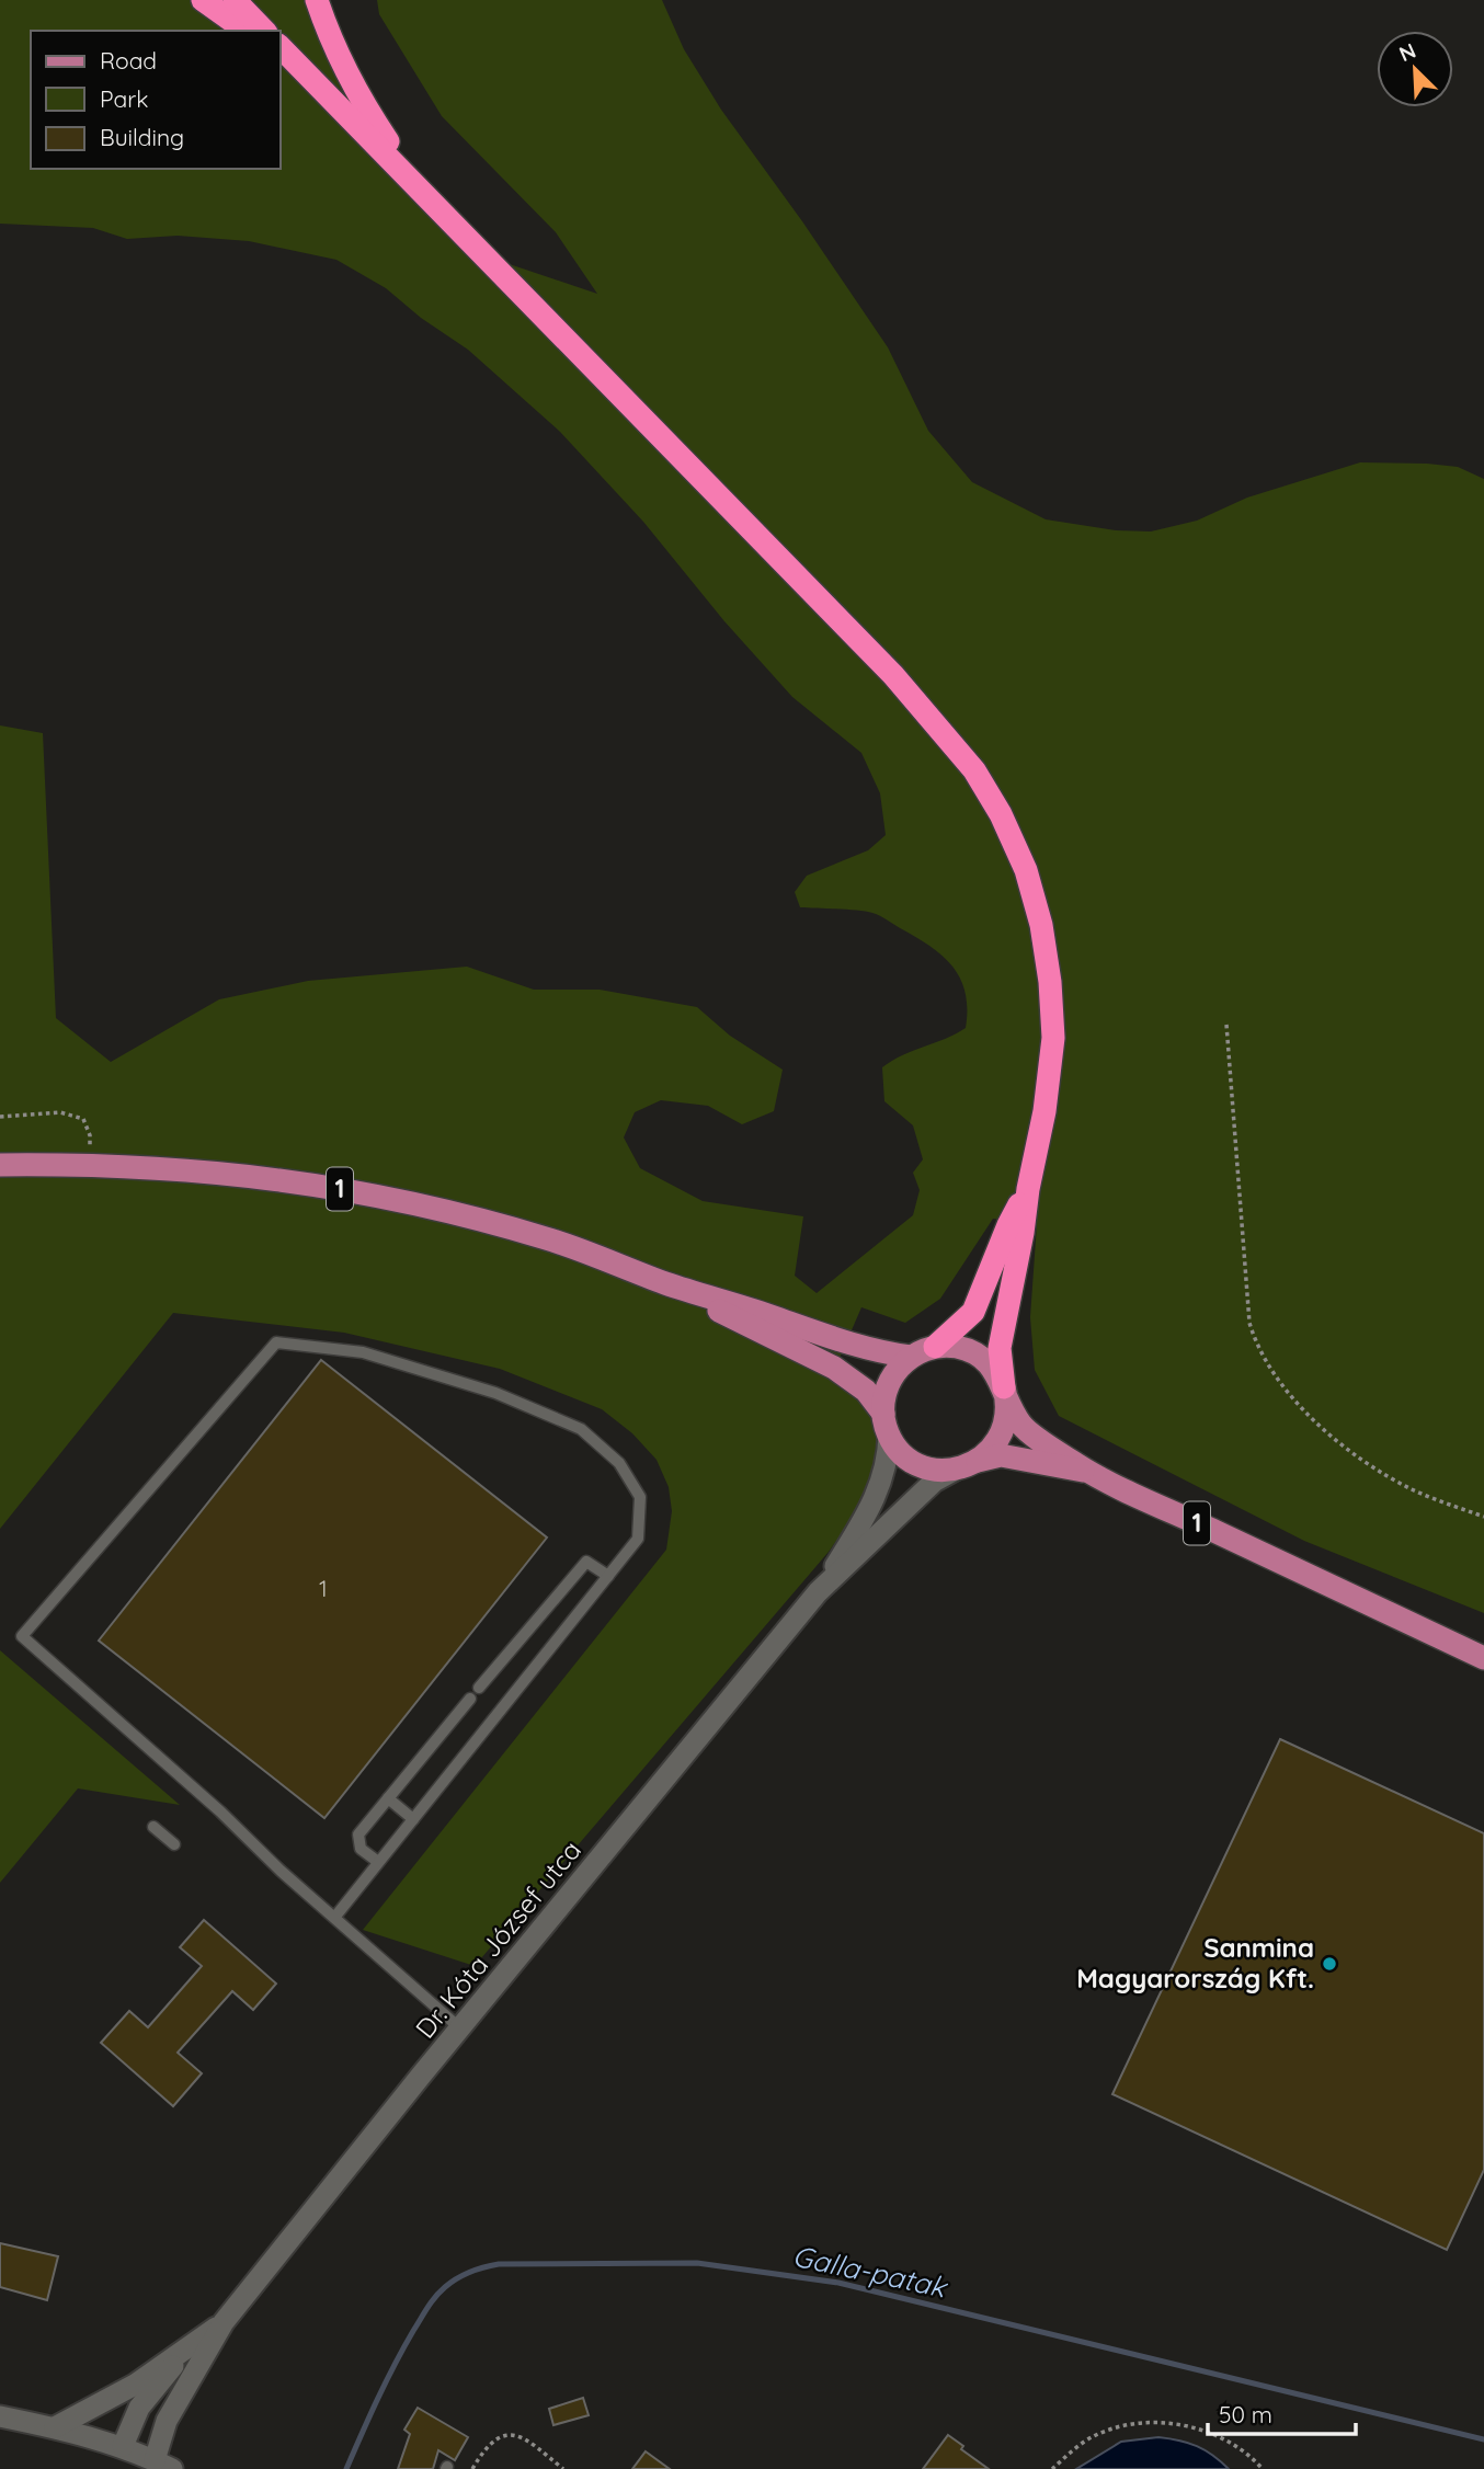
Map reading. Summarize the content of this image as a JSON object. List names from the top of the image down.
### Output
{
  "streets": {
    "main road": ["1"],
    "street": ["Dr. Kóta József utca"]
  },
  "water": ["Galla-patak"],
  "places": ["Sanmina Magyarország Kft."],
  "house_numbers": ["1"],
  "legend": ["Road", "Park", "Building"],
  "scale_bar": "50 m",
  "north": "top left"
}
